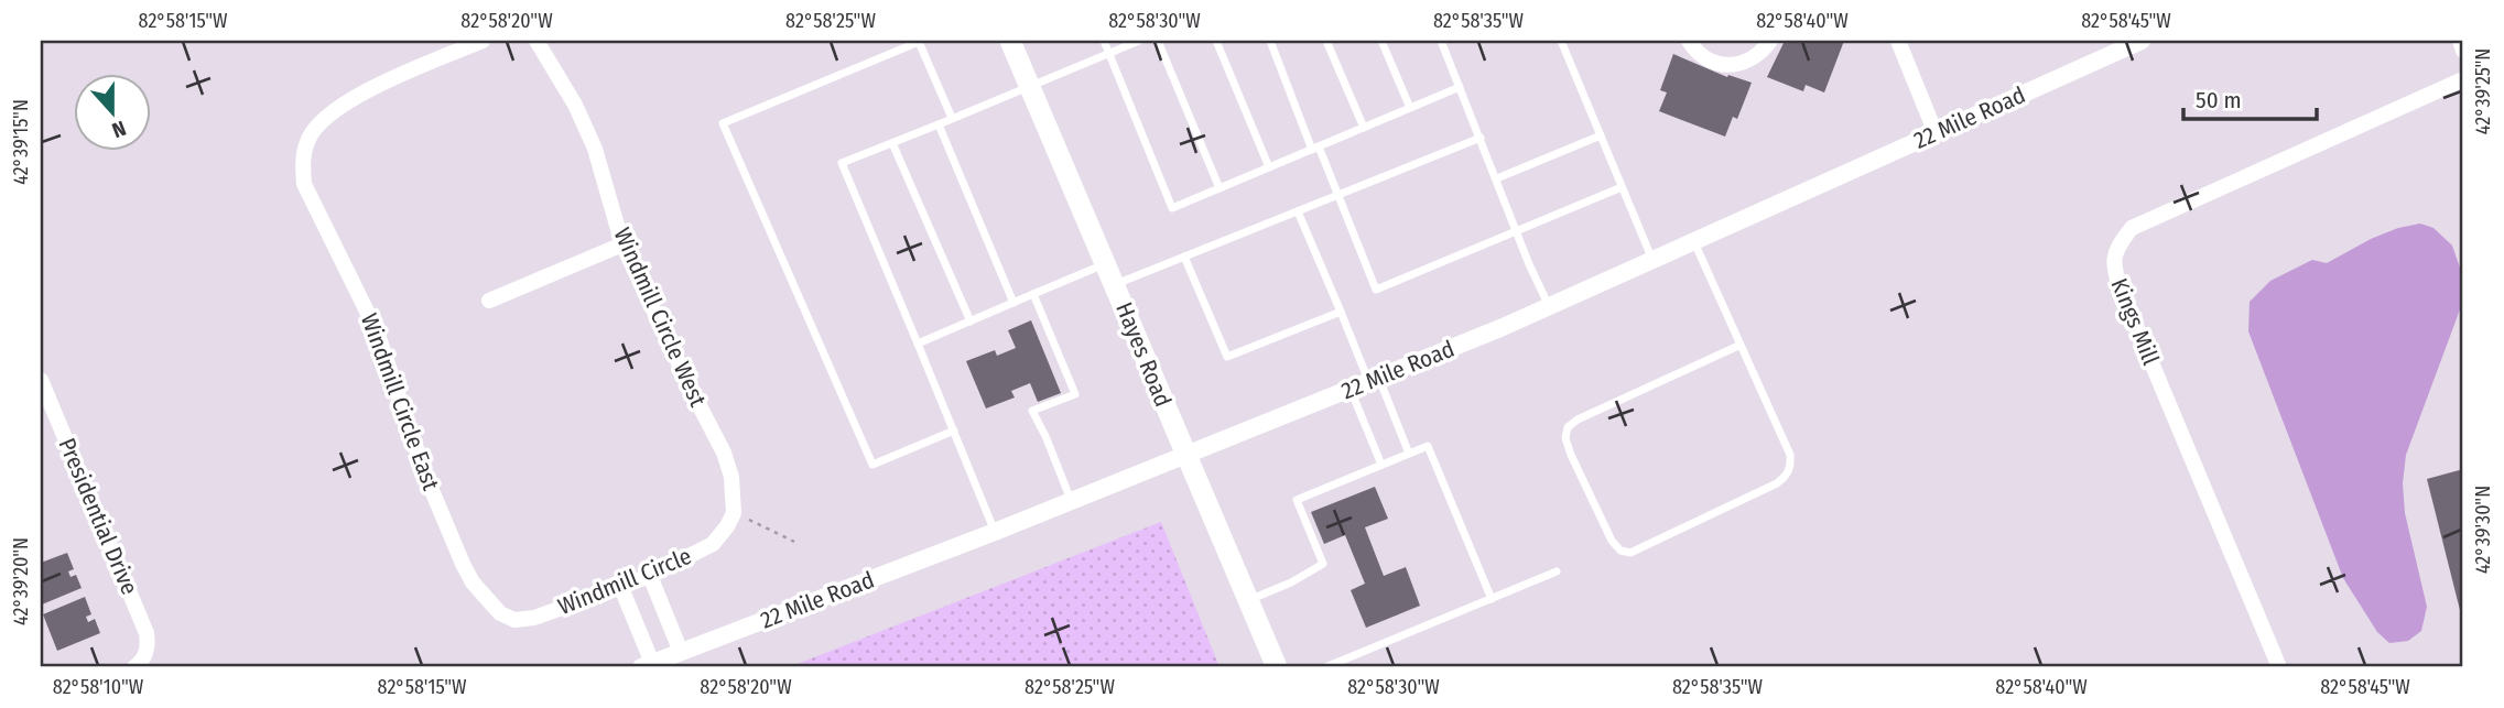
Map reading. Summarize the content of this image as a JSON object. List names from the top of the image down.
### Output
{
  "streets": {
    "main road": ["Hayes Road"],
    "street": [
      "22 Mile Road",
      "Windmill Circle West",
      "Kings Mill",
      "Windmill Circle East",
      "Presidential Drive",
      "Windmill Circle"
    ]
  },
  "crossings": [
    ["22 Mile Road", "Hayes Road"],
    ["Windmill Circle West", "Windmill Circle"],
    ["Windmill Circle East", "Windmill Circle"]
  ],
  "scale_bar": "50 m",
  "north": "bottom",
  "coordinates": [
    "82°58'15\"W",
    "82°58'20\"W",
    "82°58'25\"W",
    "82°58'30\"W",
    "82°58'35\"W",
    "82°58'40\"W",
    "82°58'45\"W",
    "42°39'25\"N",
    "42°39'15\"N",
    "42°39'30\"N",
    "42°39'20\"N",
    "82°58'10\"W"
  ]
}
